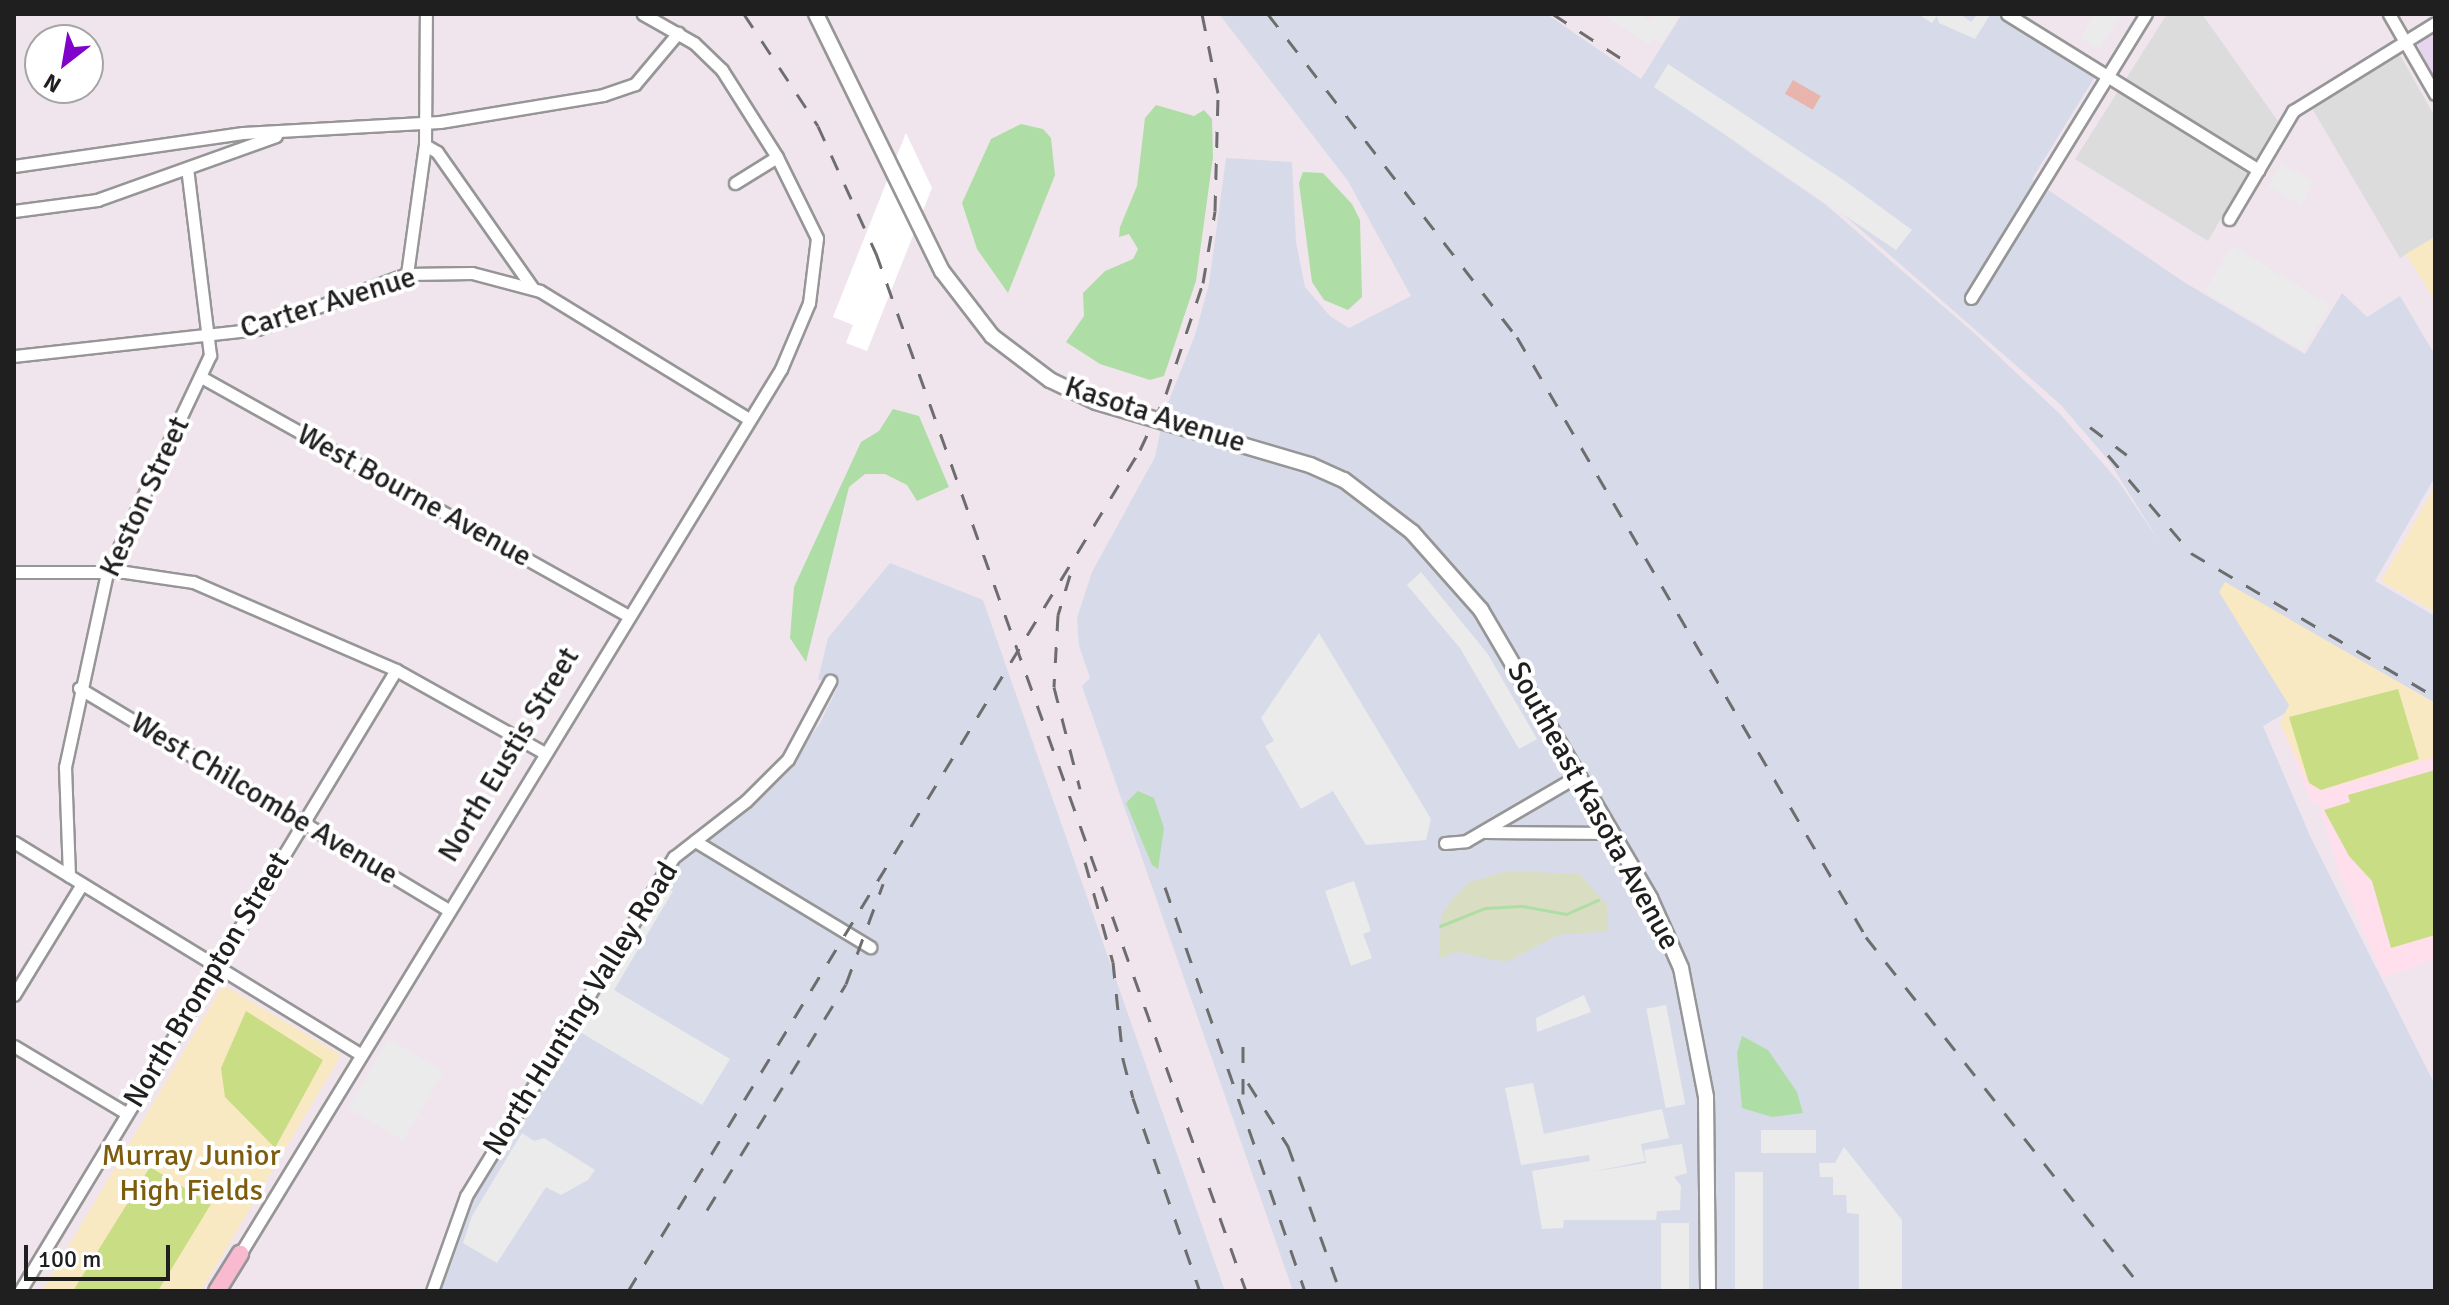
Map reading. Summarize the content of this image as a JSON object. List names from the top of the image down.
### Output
{
  "streets": {
    "main road": ["North Eustis Street"],
    "street": [
      "Carter Avenue",
      "Kasota Avenue",
      "West Bourne Avenue",
      "Keston Street",
      "West Chilcombe Avenue",
      "Southeast Kasota Avenue",
      "North Brompton Street",
      "North Hunting Valley Road"
    ]
  },
  "crossings": [
    ["Carter Avenue", "Keston Street"],
    ["Carter Avenue", "North Eustis Street"],
    ["Kasota Avenue", "Southeast Kasota Avenue"],
    ["West Bourne Avenue", "Keston Street"],
    ["West Bourne Avenue", "North Eustis Street"],
    ["Keston Street", "West Chilcombe Avenue"],
    ["North Eustis Street", "West Chilcombe Avenue"],
    ["West Chilcombe Avenue", "North Brompton Street"]
  ],
  "parks": ["Murray Junior High Fields"],
  "scale_bar": "100 m",
  "north": "bottom left"
}
